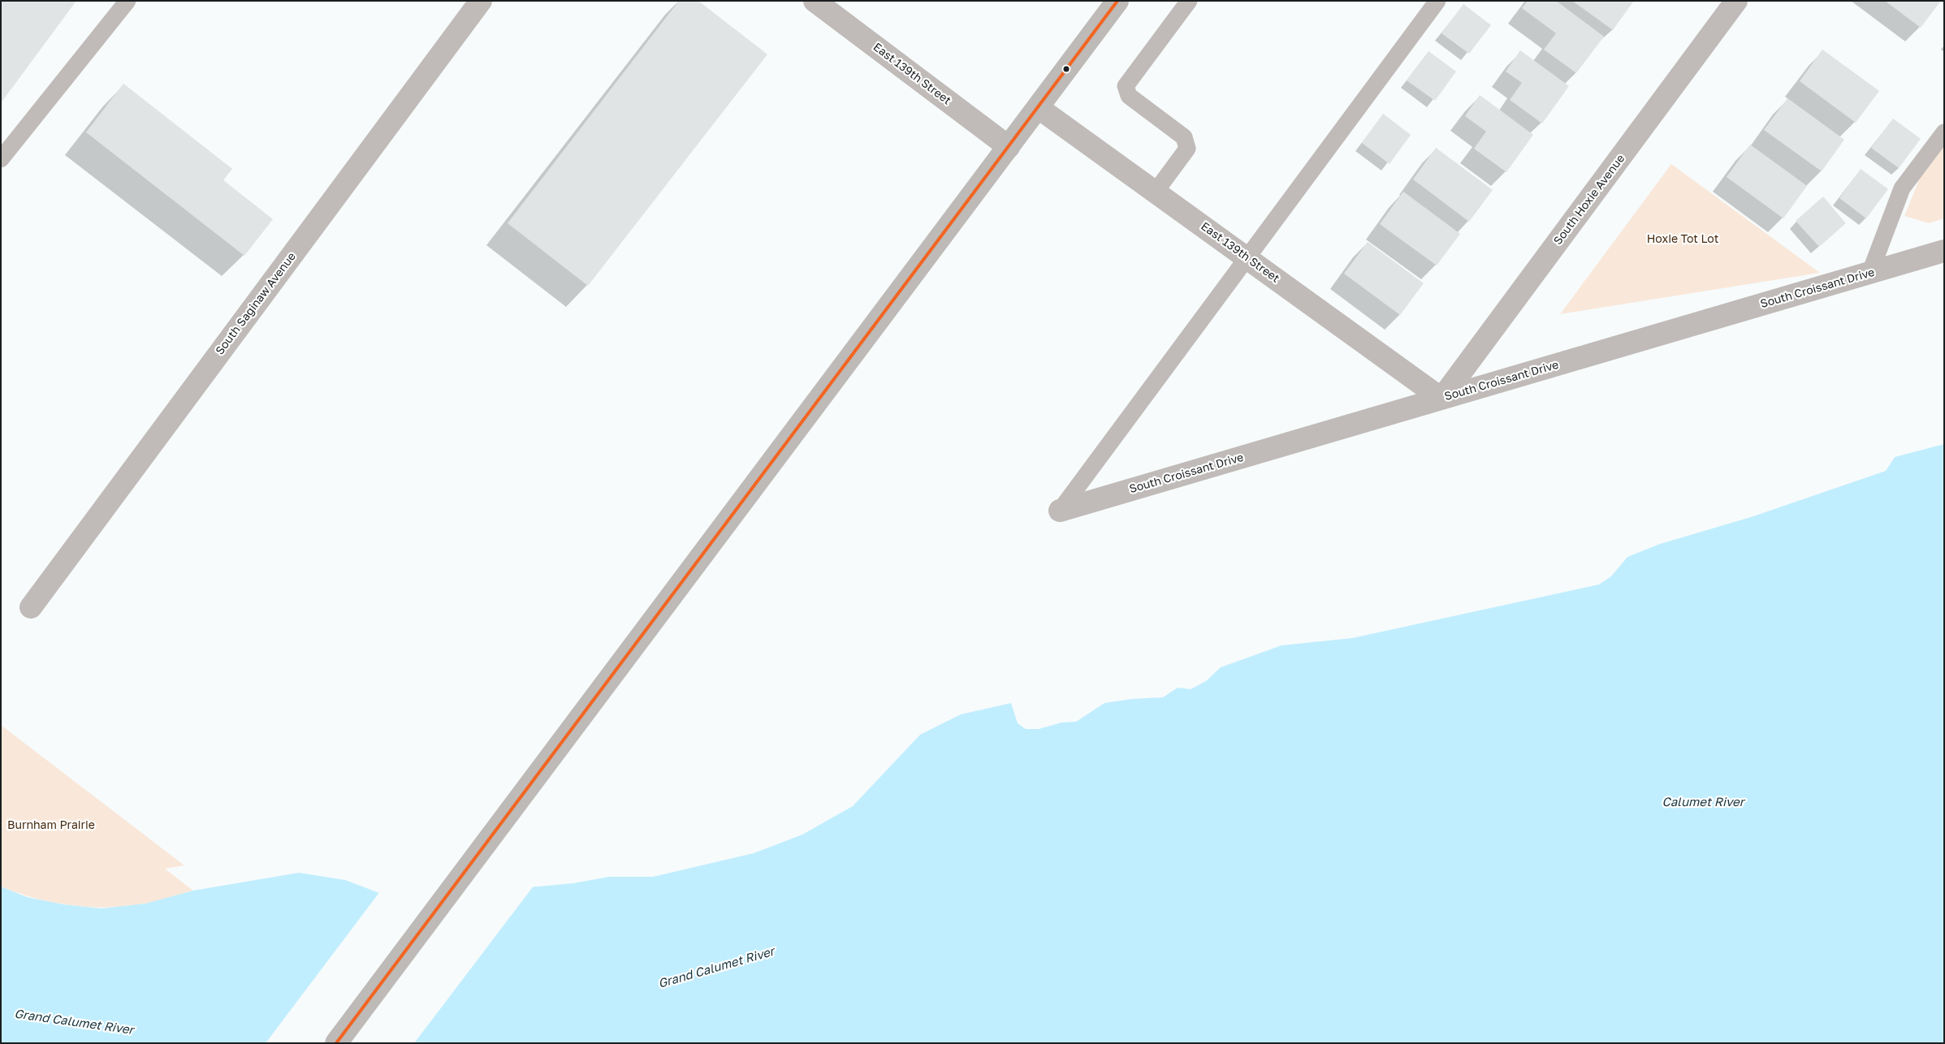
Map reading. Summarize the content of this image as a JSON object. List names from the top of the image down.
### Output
{
  "streets": {
    "street": [
      "East 139th Street",
      "South Hoxie Avenue",
      "South Croissant Drive",
      "South Saginaw Avenue"
    ]
  },
  "crossings": [
    ["East 139th Street", "South Hoxie Avenue"],
    ["East 139th Street", "South Croissant Drive"],
    ["South Hoxie Avenue", "South Croissant Drive"]
  ],
  "water": ["Calumet River", "Grand Calumet River"],
  "parks": ["Hoxie Tot Lot", "Burnham Prairie"]
}
